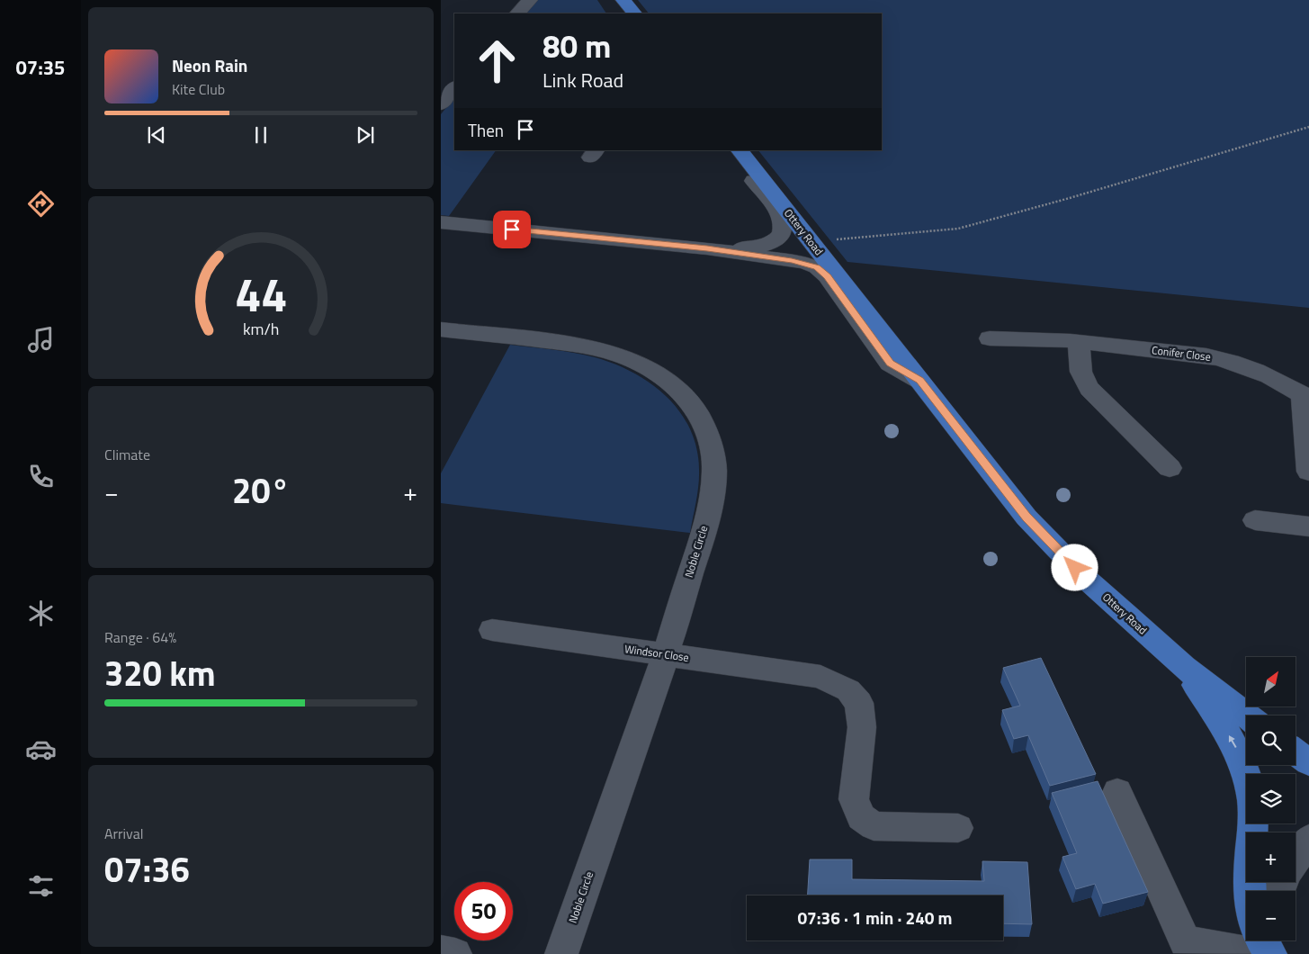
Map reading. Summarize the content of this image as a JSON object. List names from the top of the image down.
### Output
{
  "streets": {
    "main road": ["Ottery Road"],
    "street": ["Conifer Close", "Noble Circle", "Windsor Close"]
  },
  "crossings": [
    ["Noble Circle", "Windsor Close"]
  ],
  "north": "top right",
  "page": {
    "tabs": "07:35",
    "turn": ["80 m", "Link Road"],
    "song": ["Neon Rain", "Kite Club"],
    "then": "Then",
    "tile": [
      "Climate",
      ["Range · 64%", "320 km"],
      ["Arrival", "07:36"]
    ],
    "heat": ["−", "20°", "+"],
    "map_buttons": ["+", "−"],
    "limit": "50",
    "trip": "07:36 · 1 min · 240 m",
    "gauge": ["44", "km/h"]
  }
}
